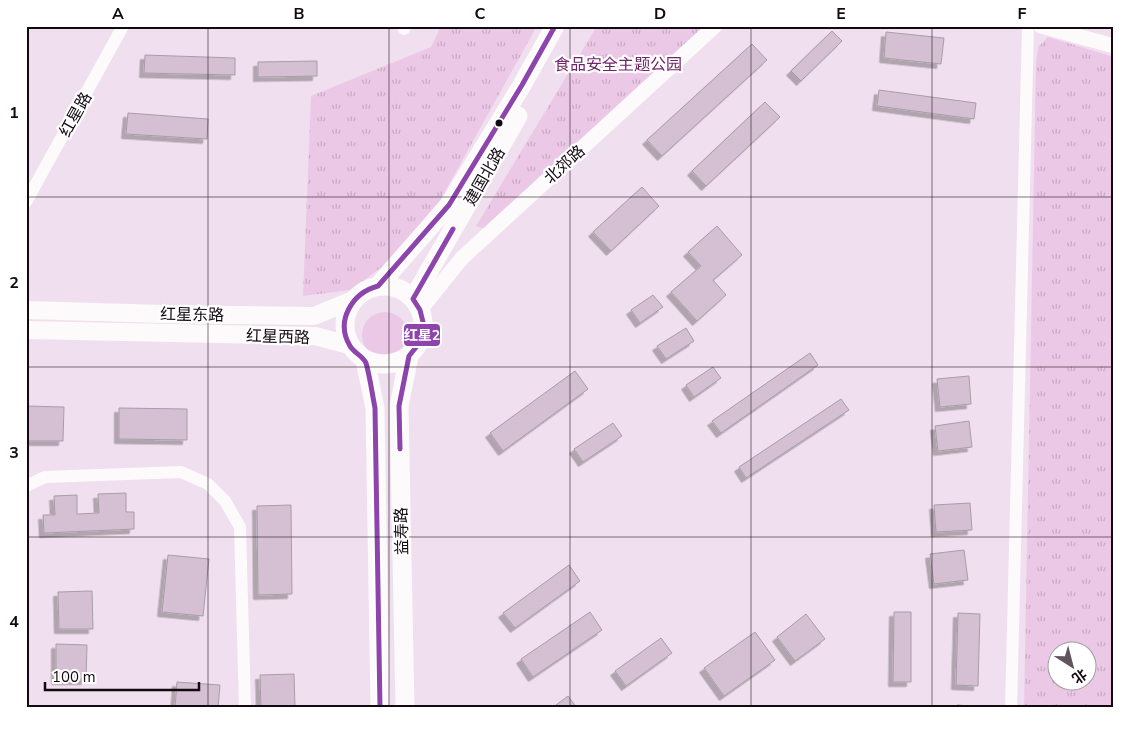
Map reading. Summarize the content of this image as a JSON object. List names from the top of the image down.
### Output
{
  "streets": {
    "main road": [
      "建国北路",
      "红星东路",
      "红星西路",
      "益寿路"
    ],
    "street": ["红星路", "北郊路"]
  },
  "crossings": [
    ["北郊路", "建国北路"],
    ["北郊路", "红星东路"],
    ["北郊路", "红星西路"],
    ["北郊路", "益寿路"],
    ["建国北路", "红星东路"],
    ["建国北路", "红星西路"],
    ["建国北路", "益寿路"],
    ["红星东路", "红星西路"],
    ["红星东路", "益寿路"],
    ["红星西路", "益寿路"]
  ],
  "parks": ["食品安全主题公园"],
  "lines": ["transit line 红星2"],
  "scale_bar": "100 m",
  "north": "bottom right",
  "grid": {
    "columns": [
      "A",
      "B",
      "C",
      "D",
      "E",
      "F"
    ],
    "rows": [
      "1",
      "2",
      "3",
      "4"
    ]
  }
}
